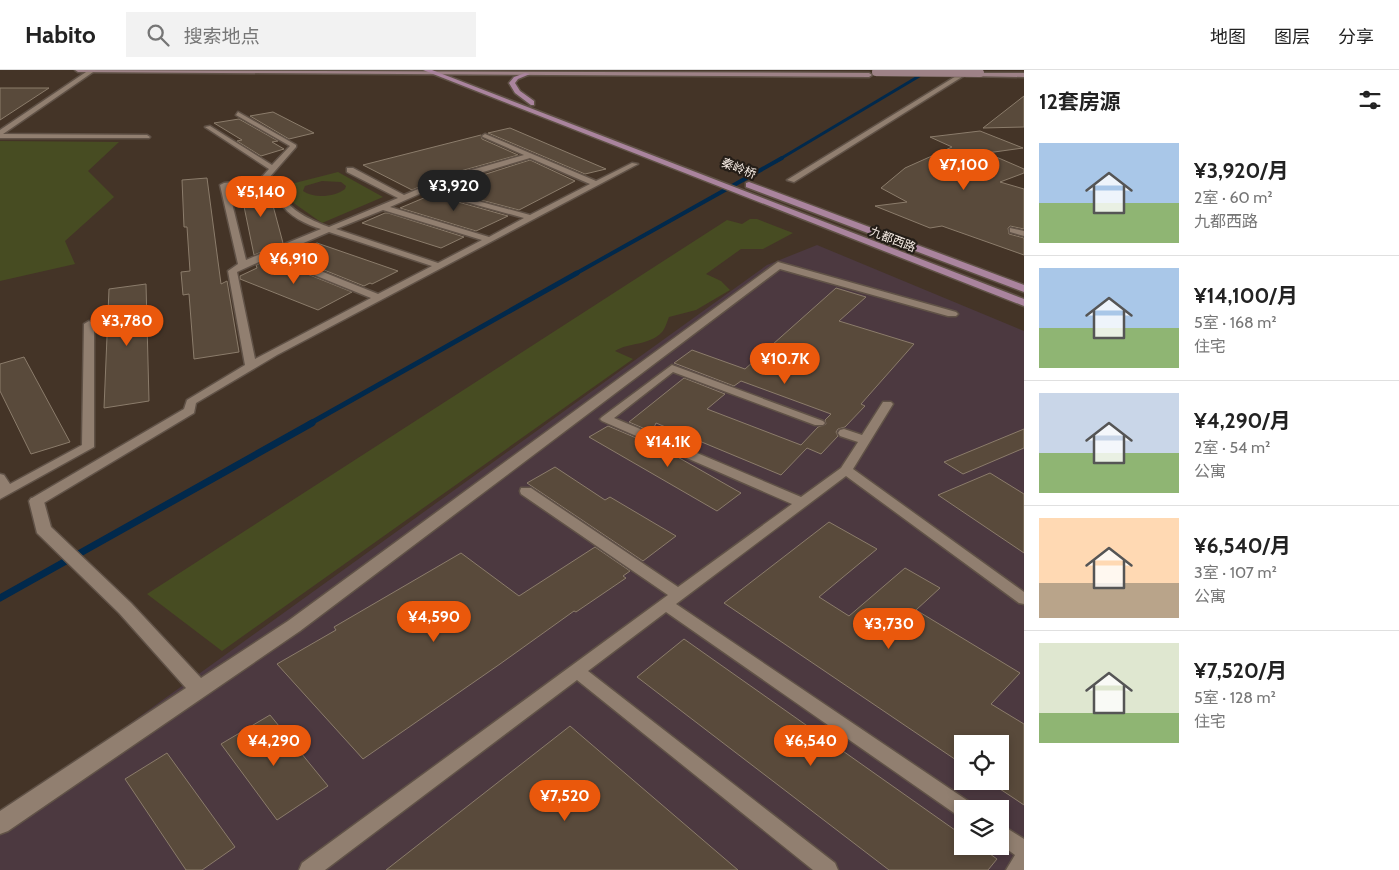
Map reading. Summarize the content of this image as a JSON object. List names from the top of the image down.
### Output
{
  "streets": {
    "main road": ["秦岭桥", "九都西路"]
  },
  "crossings": [
    ["秦岭桥", "九都西路"]
  ],
  "page": {
    "header": "Habito",
    "search": "搜索地点",
    "nav": ["地图", "图层", "分享"],
    "heading": "12套房源",
    "list": [
      {
        "name": "¥3,920/月",
        "note": "2室 · 60 m² · 九都西路"
      },
      {
        "name": "¥14,100/月",
        "note": "5室 · 168 m² · 住宅"
      },
      {
        "name": "¥4,290/月",
        "note": "2室 · 54 m² · 公寓"
      },
      {
        "name": "¥6,540/月",
        "note": "3室 · 107 m² · 公寓"
      },
      {
        "name": "¥7,520/月",
        "note": "5室 · 128 m² · 住宅"
      }
    ],
    "price": [
      "¥7,100",
      "¥3,920",
      "¥5,140",
      "¥6,910",
      "¥3,780",
      "¥10.7K",
      "¥14.1K",
      "¥4,590",
      "¥3,730",
      "¥4,290",
      "¥6,540",
      "¥7,520"
    ]
  }
}
